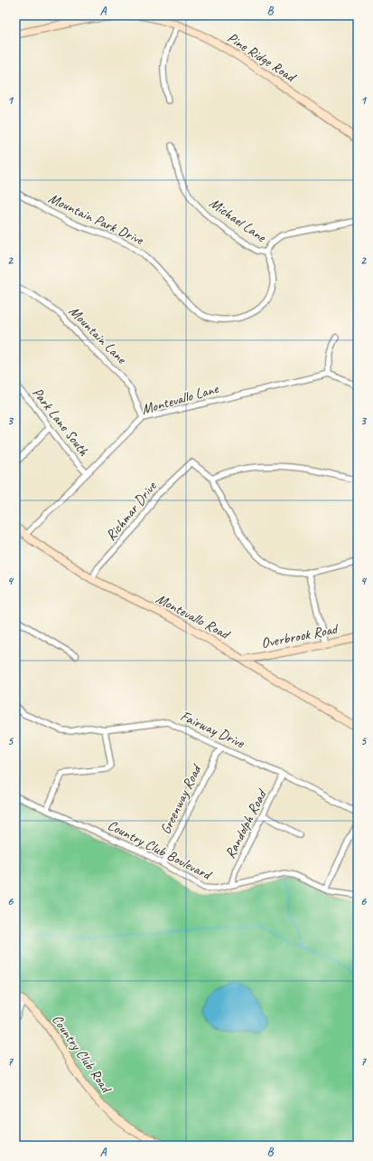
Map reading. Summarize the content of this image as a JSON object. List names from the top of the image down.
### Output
{
  "streets": {
    "main road": [
      "Pine Ridge Road",
      "Montevallo Road",
      "Overbrook Road",
      "Country Club Road"
    ],
    "street": [
      "Mountain Park Drive",
      "Michael Lane",
      "Mountain Lane",
      "Montevallo Lane",
      "Park Lane South",
      "Richmar Drive",
      "Fairway Drive",
      "Greenway Road",
      "Randolph Road",
      "Country Club Boulevard"
    ]
  },
  "crossings": [
    ["Mountain Park Drive", "Michael Lane"],
    ["Mountain Lane", "Montevallo Lane"],
    ["Montevallo Lane", "Park Lane South"],
    ["Montevallo Lane", "Montevallo Road"],
    ["Richmar Drive", "Montevallo Road"],
    ["Montevallo Road", "Overbrook Road"],
    ["Fairway Drive", "Greenway Road"],
    ["Fairway Drive", "Randolph Road"],
    ["Greenway Road", "Country Club Boulevard"],
    ["Randolph Road", "Country Club Boulevard"]
  ],
  "grid": {
    "columns": ["A", "B"],
    "rows": [
      "1",
      "2",
      "3",
      "4",
      "5",
      "6",
      "7"
    ]
  }
}
